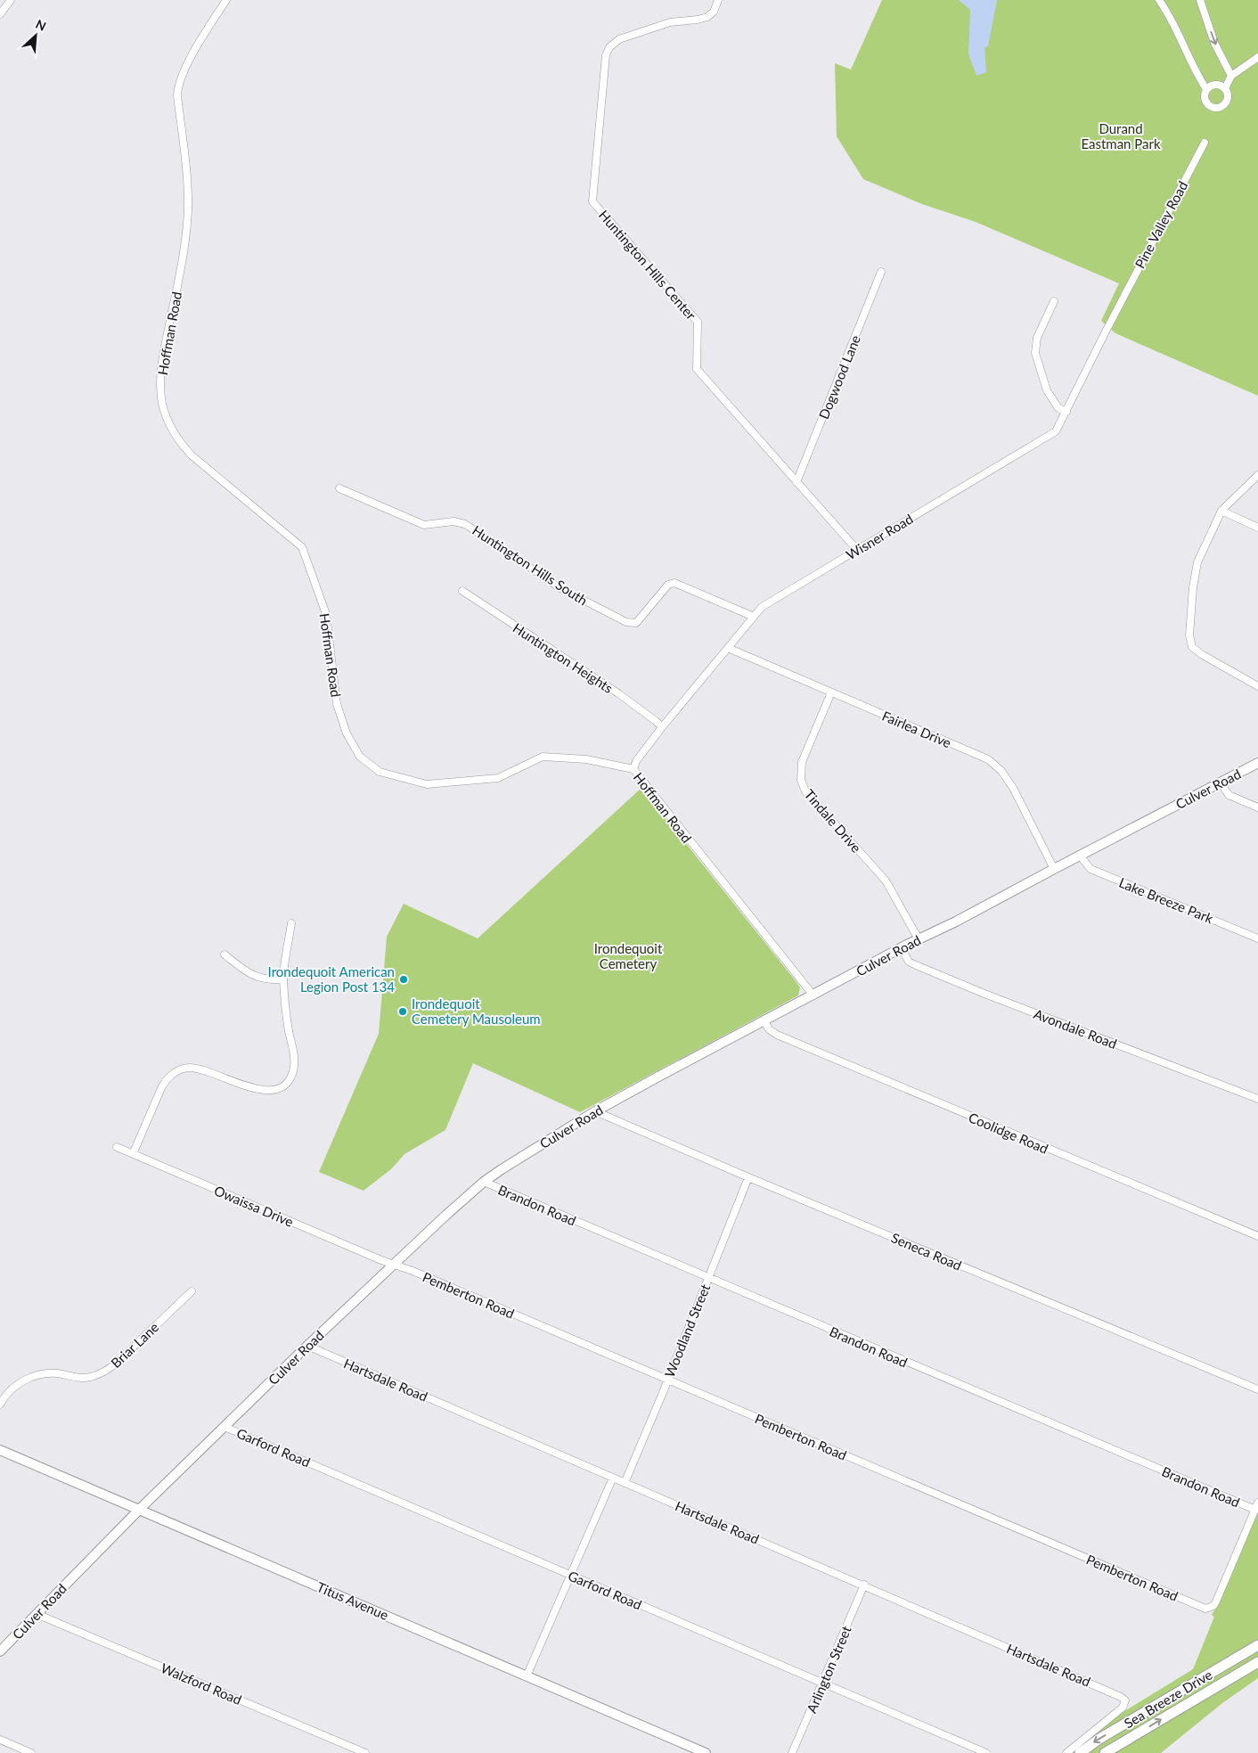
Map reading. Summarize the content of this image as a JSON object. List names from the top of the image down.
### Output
{
  "streets": {
    "main road": ["Culver Road", "Titus Avenue", "Sea Breeze Drive"],
    "street": [
      "Pine Valley Road",
      "Huntington Hills Center",
      "Hoffman Road",
      "Dogwood Lane",
      "Wisner Road",
      "Huntington Hills South",
      "Huntington Heights",
      "Fairlea Drive",
      "Tindale Drive",
      "Lake Breeze Park",
      "Avondale Road",
      "Coolidge Road",
      "Brandon Road",
      "Owaissa Drive",
      "Seneca Road",
      "Pemberton Road",
      "Woodland Street",
      "Briar Lane",
      "Hartsdale Road",
      "Garford Road",
      "Arlington Street",
      "Walzford Road"
    ]
  },
  "crossings": [
    ["Pine Valley Road", "Wisner Road"],
    ["Huntington Hills Center", "Dogwood Lane"],
    ["Huntington Hills Center", "Wisner Road"],
    ["Hoffman Road", "Wisner Road"],
    ["Hoffman Road", "Culver Road"],
    ["Wisner Road", "Huntington Hills South"],
    ["Wisner Road", "Huntington Heights"],
    ["Wisner Road", "Fairlea Drive"],
    ["Fairlea Drive", "Culver Road"],
    ["Fairlea Drive", "Tindale Drive"],
    ["Culver Road", "Tindale Drive"],
    ["Culver Road", "Lake Breeze Park"],
    ["Culver Road", "Avondale Road"],
    ["Culver Road", "Coolidge Road"],
    ["Culver Road", "Brandon Road"],
    ["Culver Road", "Owaissa Drive"],
    ["Culver Road", "Seneca Road"],
    ["Culver Road", "Pemberton Road"],
    ["Culver Road", "Hartsdale Road"],
    ["Culver Road", "Garford Road"],
    ["Culver Road", "Titus Avenue"],
    ["Culver Road", "Walzford Road"],
    ["Brandon Road", "Pemberton Road"],
    ["Brandon Road", "Woodland Street"],
    ["Owaissa Drive", "Pemberton Road"],
    ["Seneca Road", "Woodland Street"],
    ["Pemberton Road", "Woodland Street"],
    ["Woodland Street", "Hartsdale Road"],
    ["Hartsdale Road", "Arlington Street"],
    ["Garford Road", "Arlington Street"]
  ],
  "parks": ["Durand Eastman Park", "Irondequoit Cemetery"],
  "places": ["Irondequoit American Legion Post 134", "Irondequoit Cemetery Mausoleum"],
  "north": "top right"
}
